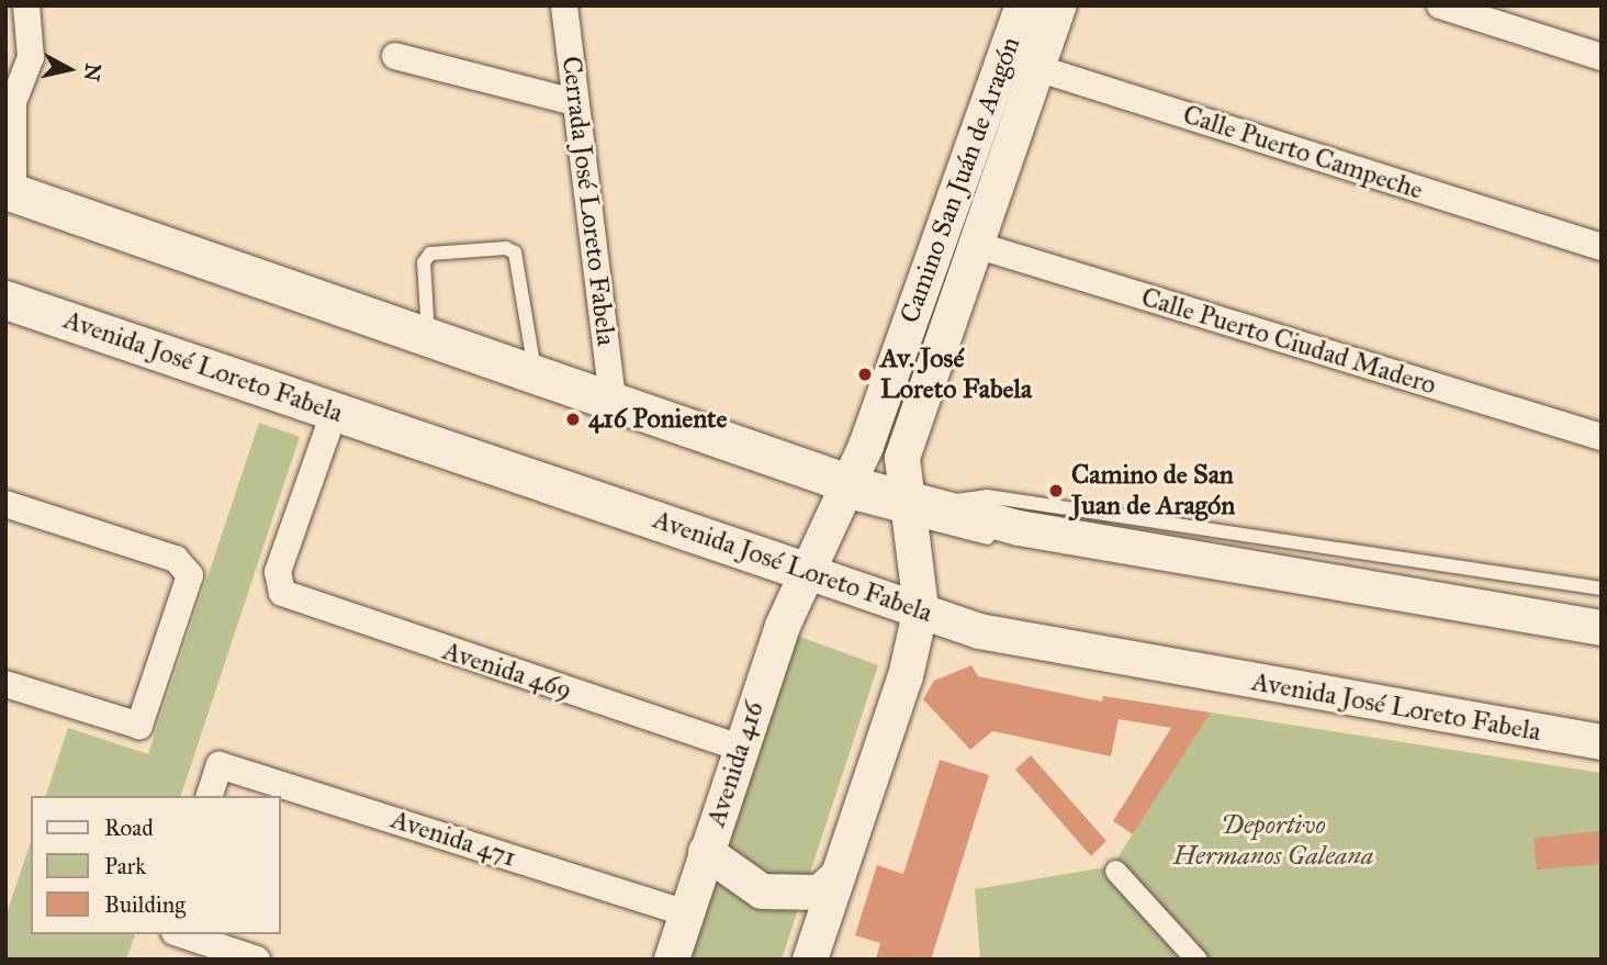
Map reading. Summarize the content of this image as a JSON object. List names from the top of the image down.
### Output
{
  "streets": {
    "main road": ["Avenida José Loreto Fabela"],
    "street": [
      "Calle Puerto Campeche",
      "Camino San Juán de Aragón",
      "Cerrada José Loreto Fabela",
      "Calle Puerto Ciudad Madero",
      "Avenida 469",
      "Avenida 416",
      "Avenida 471"
    ]
  },
  "crossings": [
    ["Calle Puerto Campeche", "Camino San Juán de Aragón"],
    ["Camino San Juán de Aragón", "Calle Puerto Ciudad Madero"],
    ["Camino San Juán de Aragón", "Avenida José Loreto Fabela"],
    ["Camino San Juán de Aragón", "Avenida 416"],
    ["Avenida José Loreto Fabela", "Avenida 469"],
    ["Avenida José Loreto Fabela", "Avenida 416"],
    ["Avenida 469", "Avenida 416"],
    ["Avenida 416", "Avenida 471"]
  ],
  "parks": ["Deportivo Hermanos Galeana"],
  "places": ["Av. José Loreto Fabela", "416 Poniente", "Camino de San Juan de Aragón"],
  "legend": ["Road", "Park", "Building"],
  "north": "right"
}
